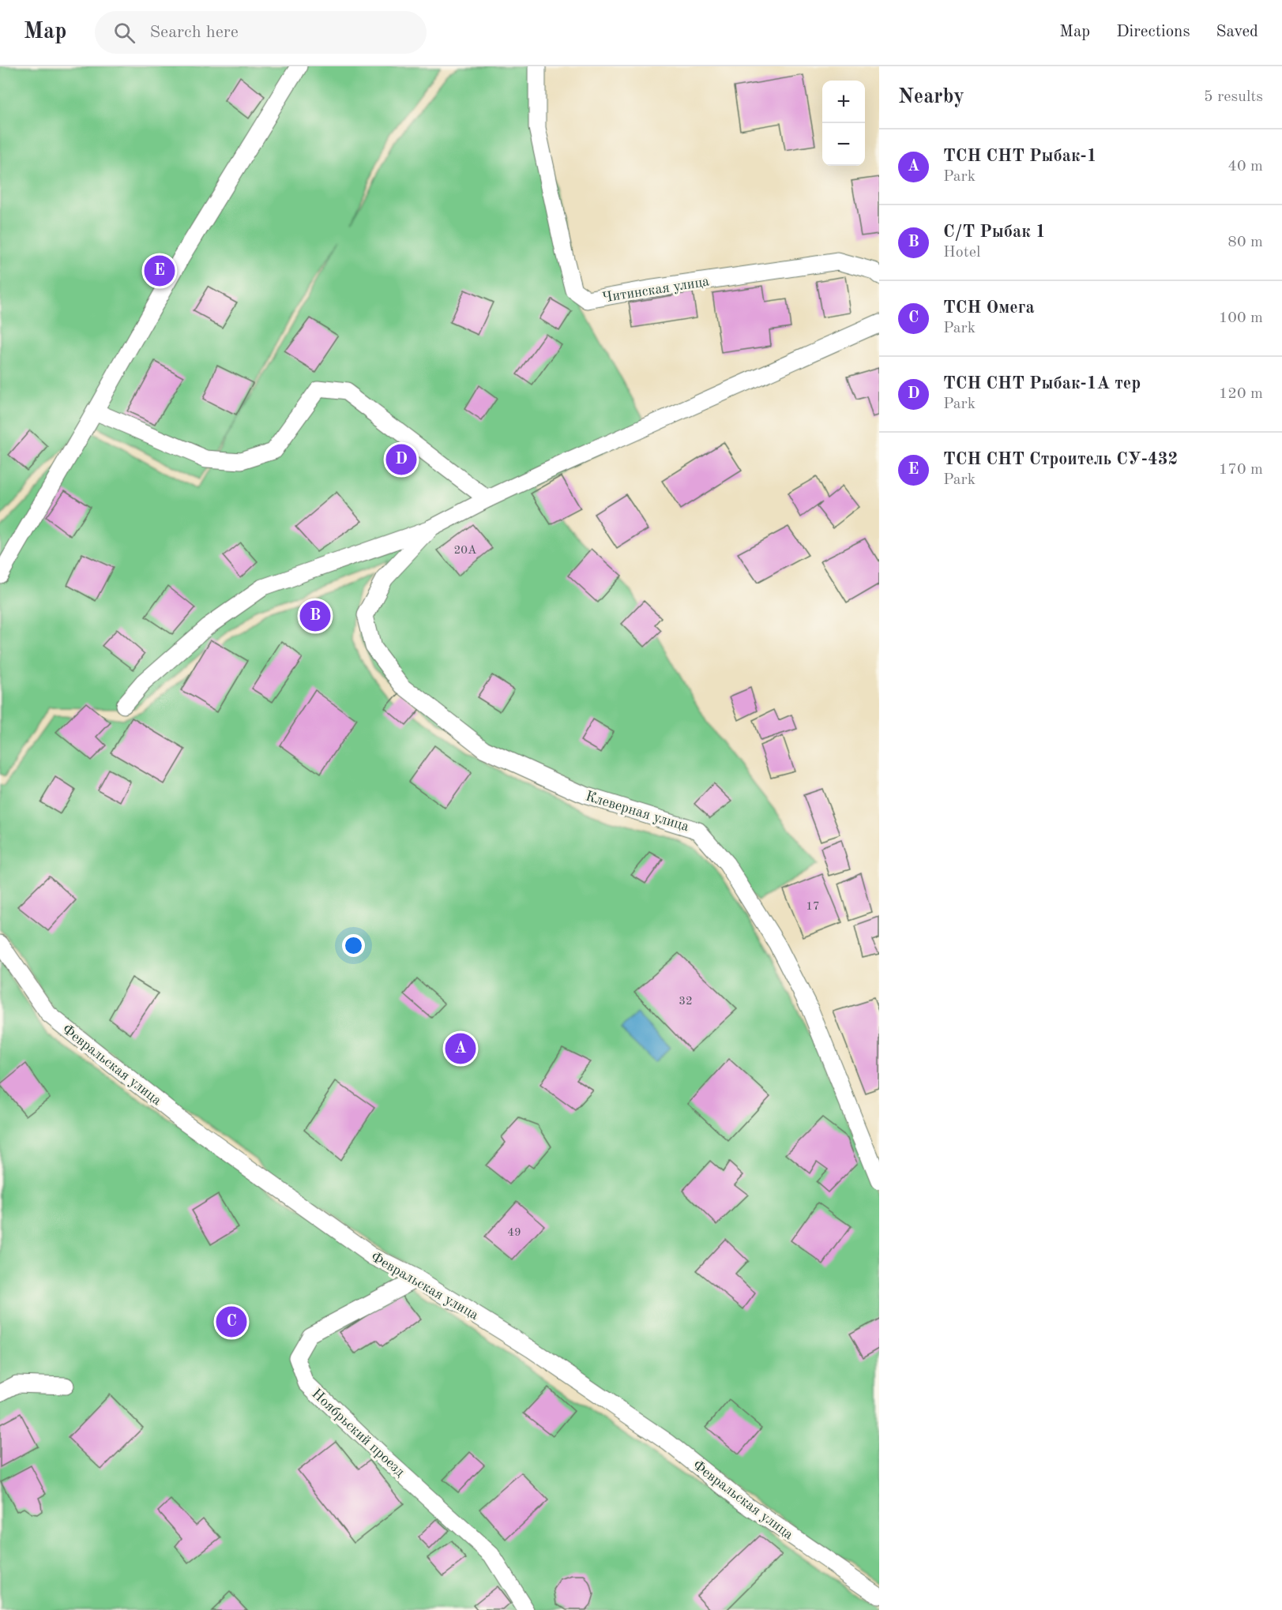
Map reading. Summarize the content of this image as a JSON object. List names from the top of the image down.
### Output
{
  "streets": {
    "lane": [
      "Читинская улица",
      "Клеверная улица",
      "Февральская улица",
      "Ноябрьский проезд"
    ]
  },
  "crossings": [
    ["Февральская улица", "Ноябрьский проезд"]
  ],
  "house_numbers": [
    "20А",
    "17",
    "32",
    "49"
  ],
  "page": {
    "header": "Map",
    "search": "Search here",
    "nav": ["Map", "Directions", "Saved"],
    "heading": ["Nearby", "5 results"],
    "map_buttons": ["+", "−"],
    "list": [
      {
        "mark": "A",
        "name": "ТСН СНТ Рыбак-1",
        "note": "Park",
        "value": "40 m"
      },
      {
        "mark": "B",
        "name": "С/Т Рыбак 1",
        "note": "Hotel",
        "value": "80 m"
      },
      {
        "mark": "C",
        "name": "ТСН Омега",
        "note": "Park",
        "value": "100 m"
      },
      {
        "mark": "D",
        "name": "ТСН СНТ Рыбак-1А тер",
        "note": "Park",
        "value": "120 m"
      },
      {
        "mark": "E",
        "name": "ТСН СНТ Строитель СУ-432",
        "note": "Park",
        "value": "170 m"
      }
    ],
    "pins": [
      "E",
      "D",
      "B",
      "A",
      "C"
    ]
  }
}
